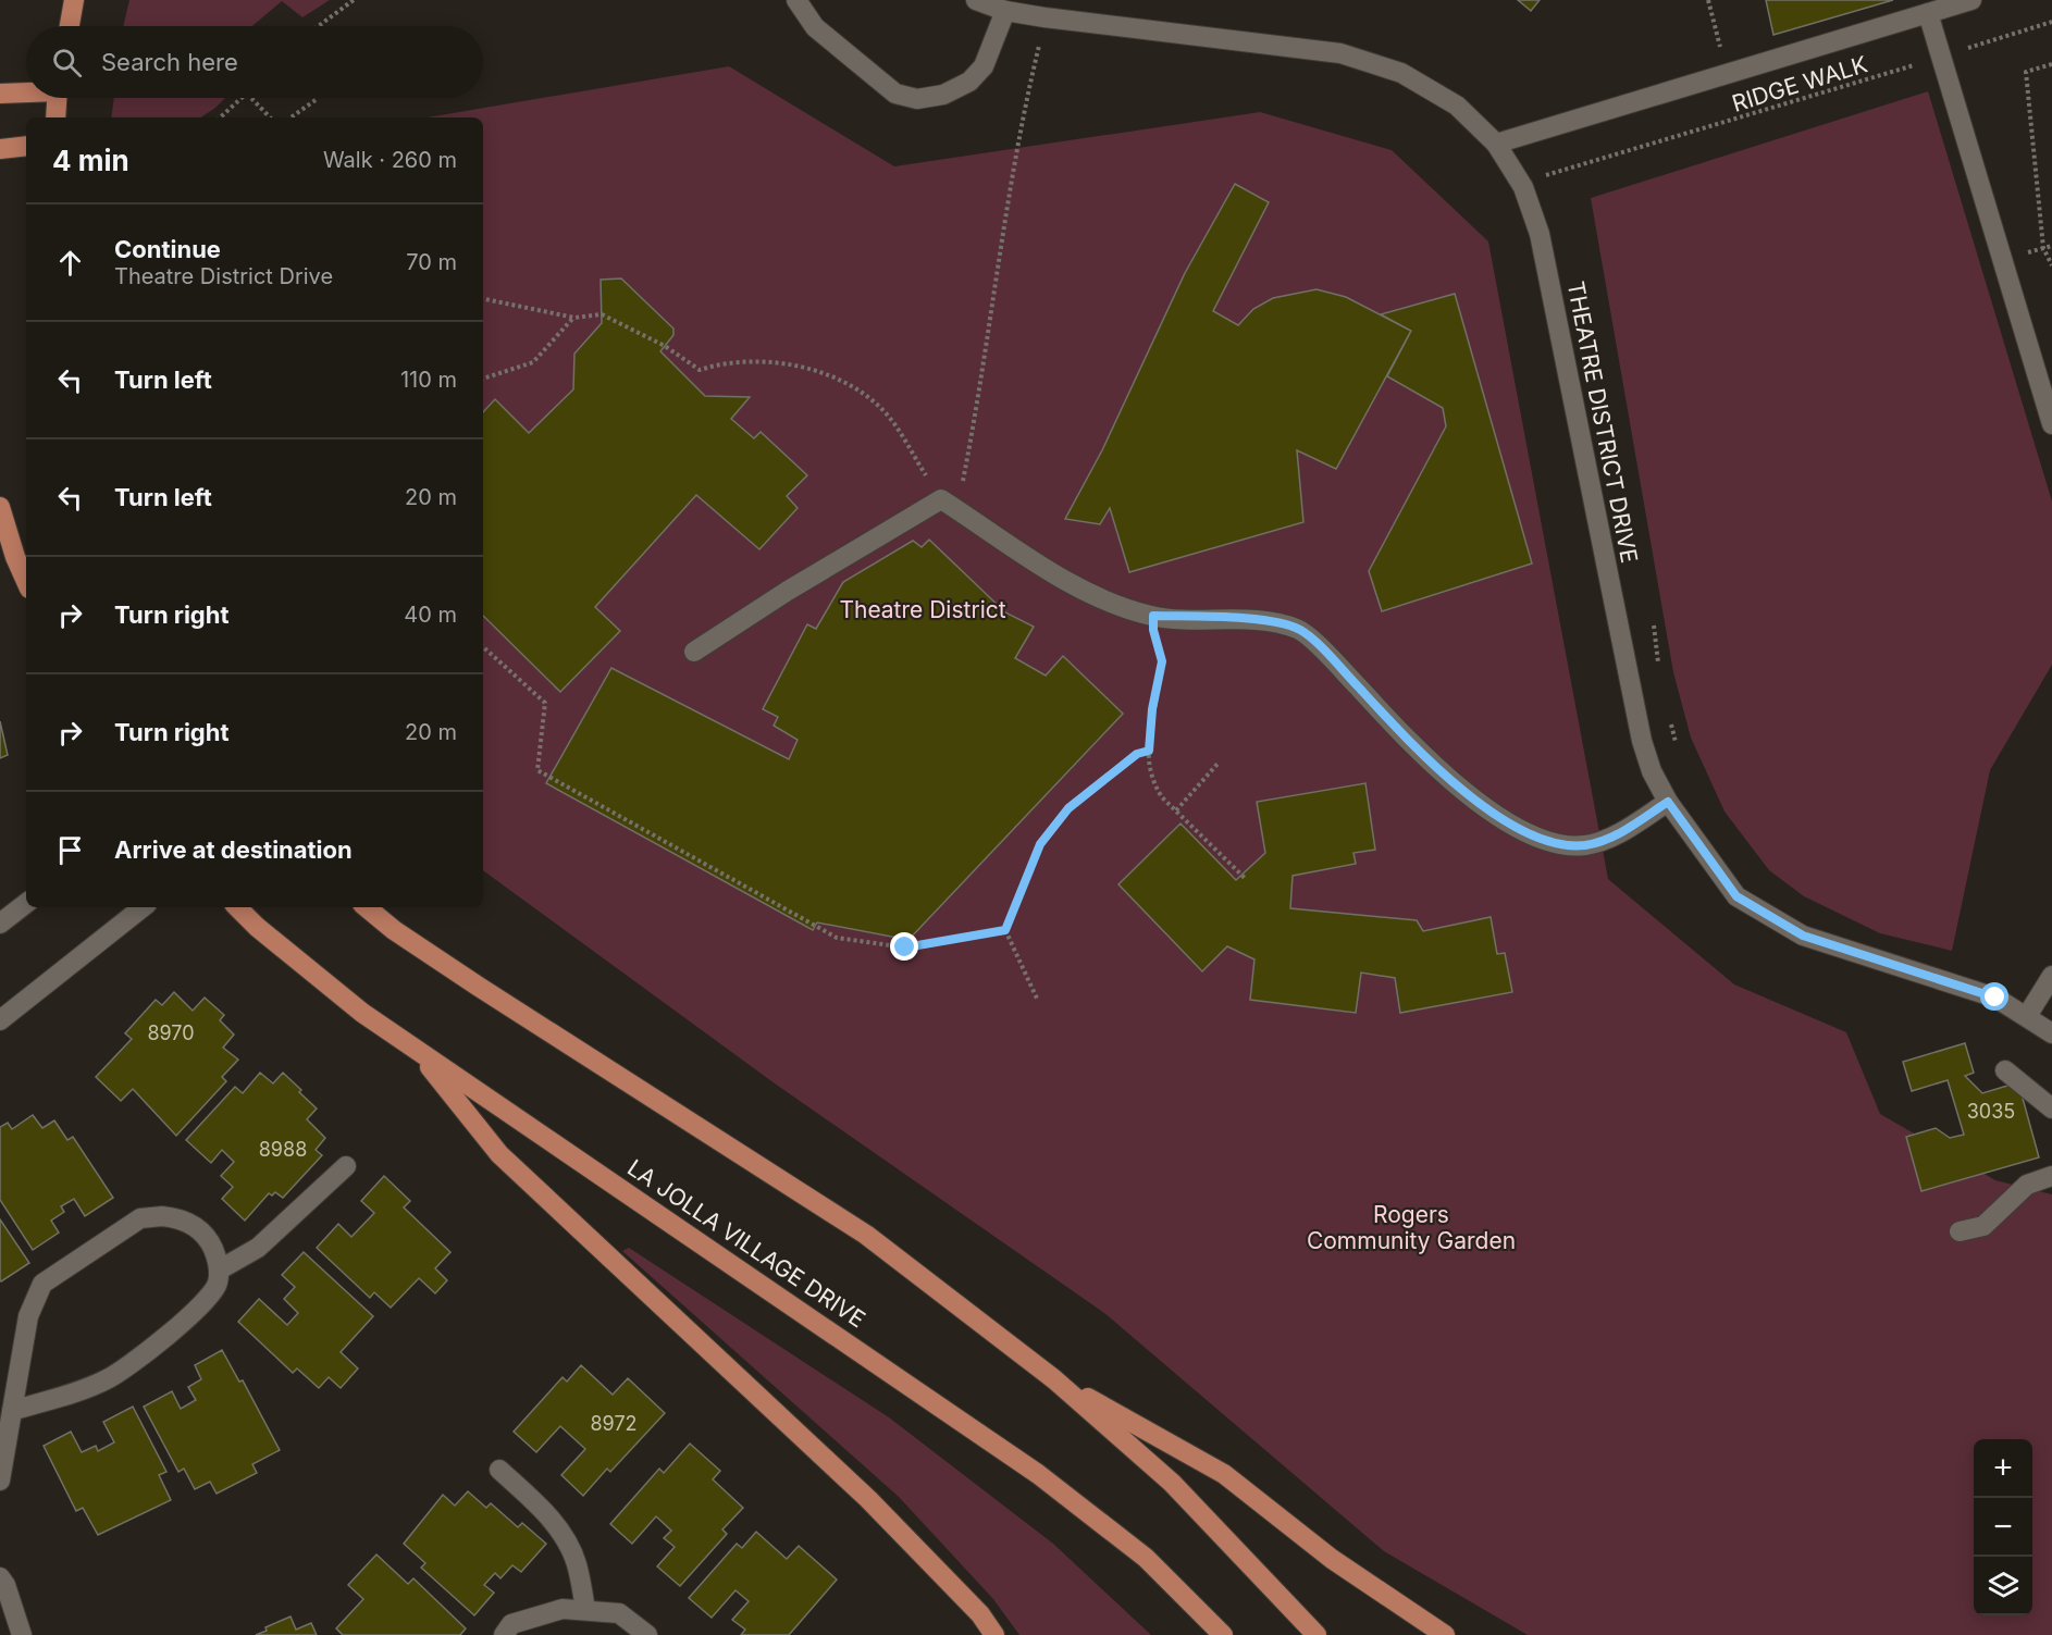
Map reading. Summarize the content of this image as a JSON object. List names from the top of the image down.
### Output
{
  "streets": {
    "main road": ["LA JOLLA VILLAGE DRIVE"],
    "street": ["THEATRE DISTRICT DRIVE"],
    "path": ["RIDGE WALK"]
  },
  "parks": ["Theatre District", "Rogers Community Garden"],
  "house_numbers": [
    "8970",
    "3035",
    "8988",
    "8972"
  ],
  "page": {
    "search": "Search here",
    "heading": ["4 min", "Walk · 260 m"],
    "list": [
      ["Continue", "Theatre District Drive", "70 m"],
      ["Turn left", "110 m"],
      ["Turn left", "20 m"],
      ["Turn right", "40 m"],
      ["Turn right", "20 m"],
      "Arrive at destination"
    ],
    "map_buttons": ["+", "−"]
  }
}
